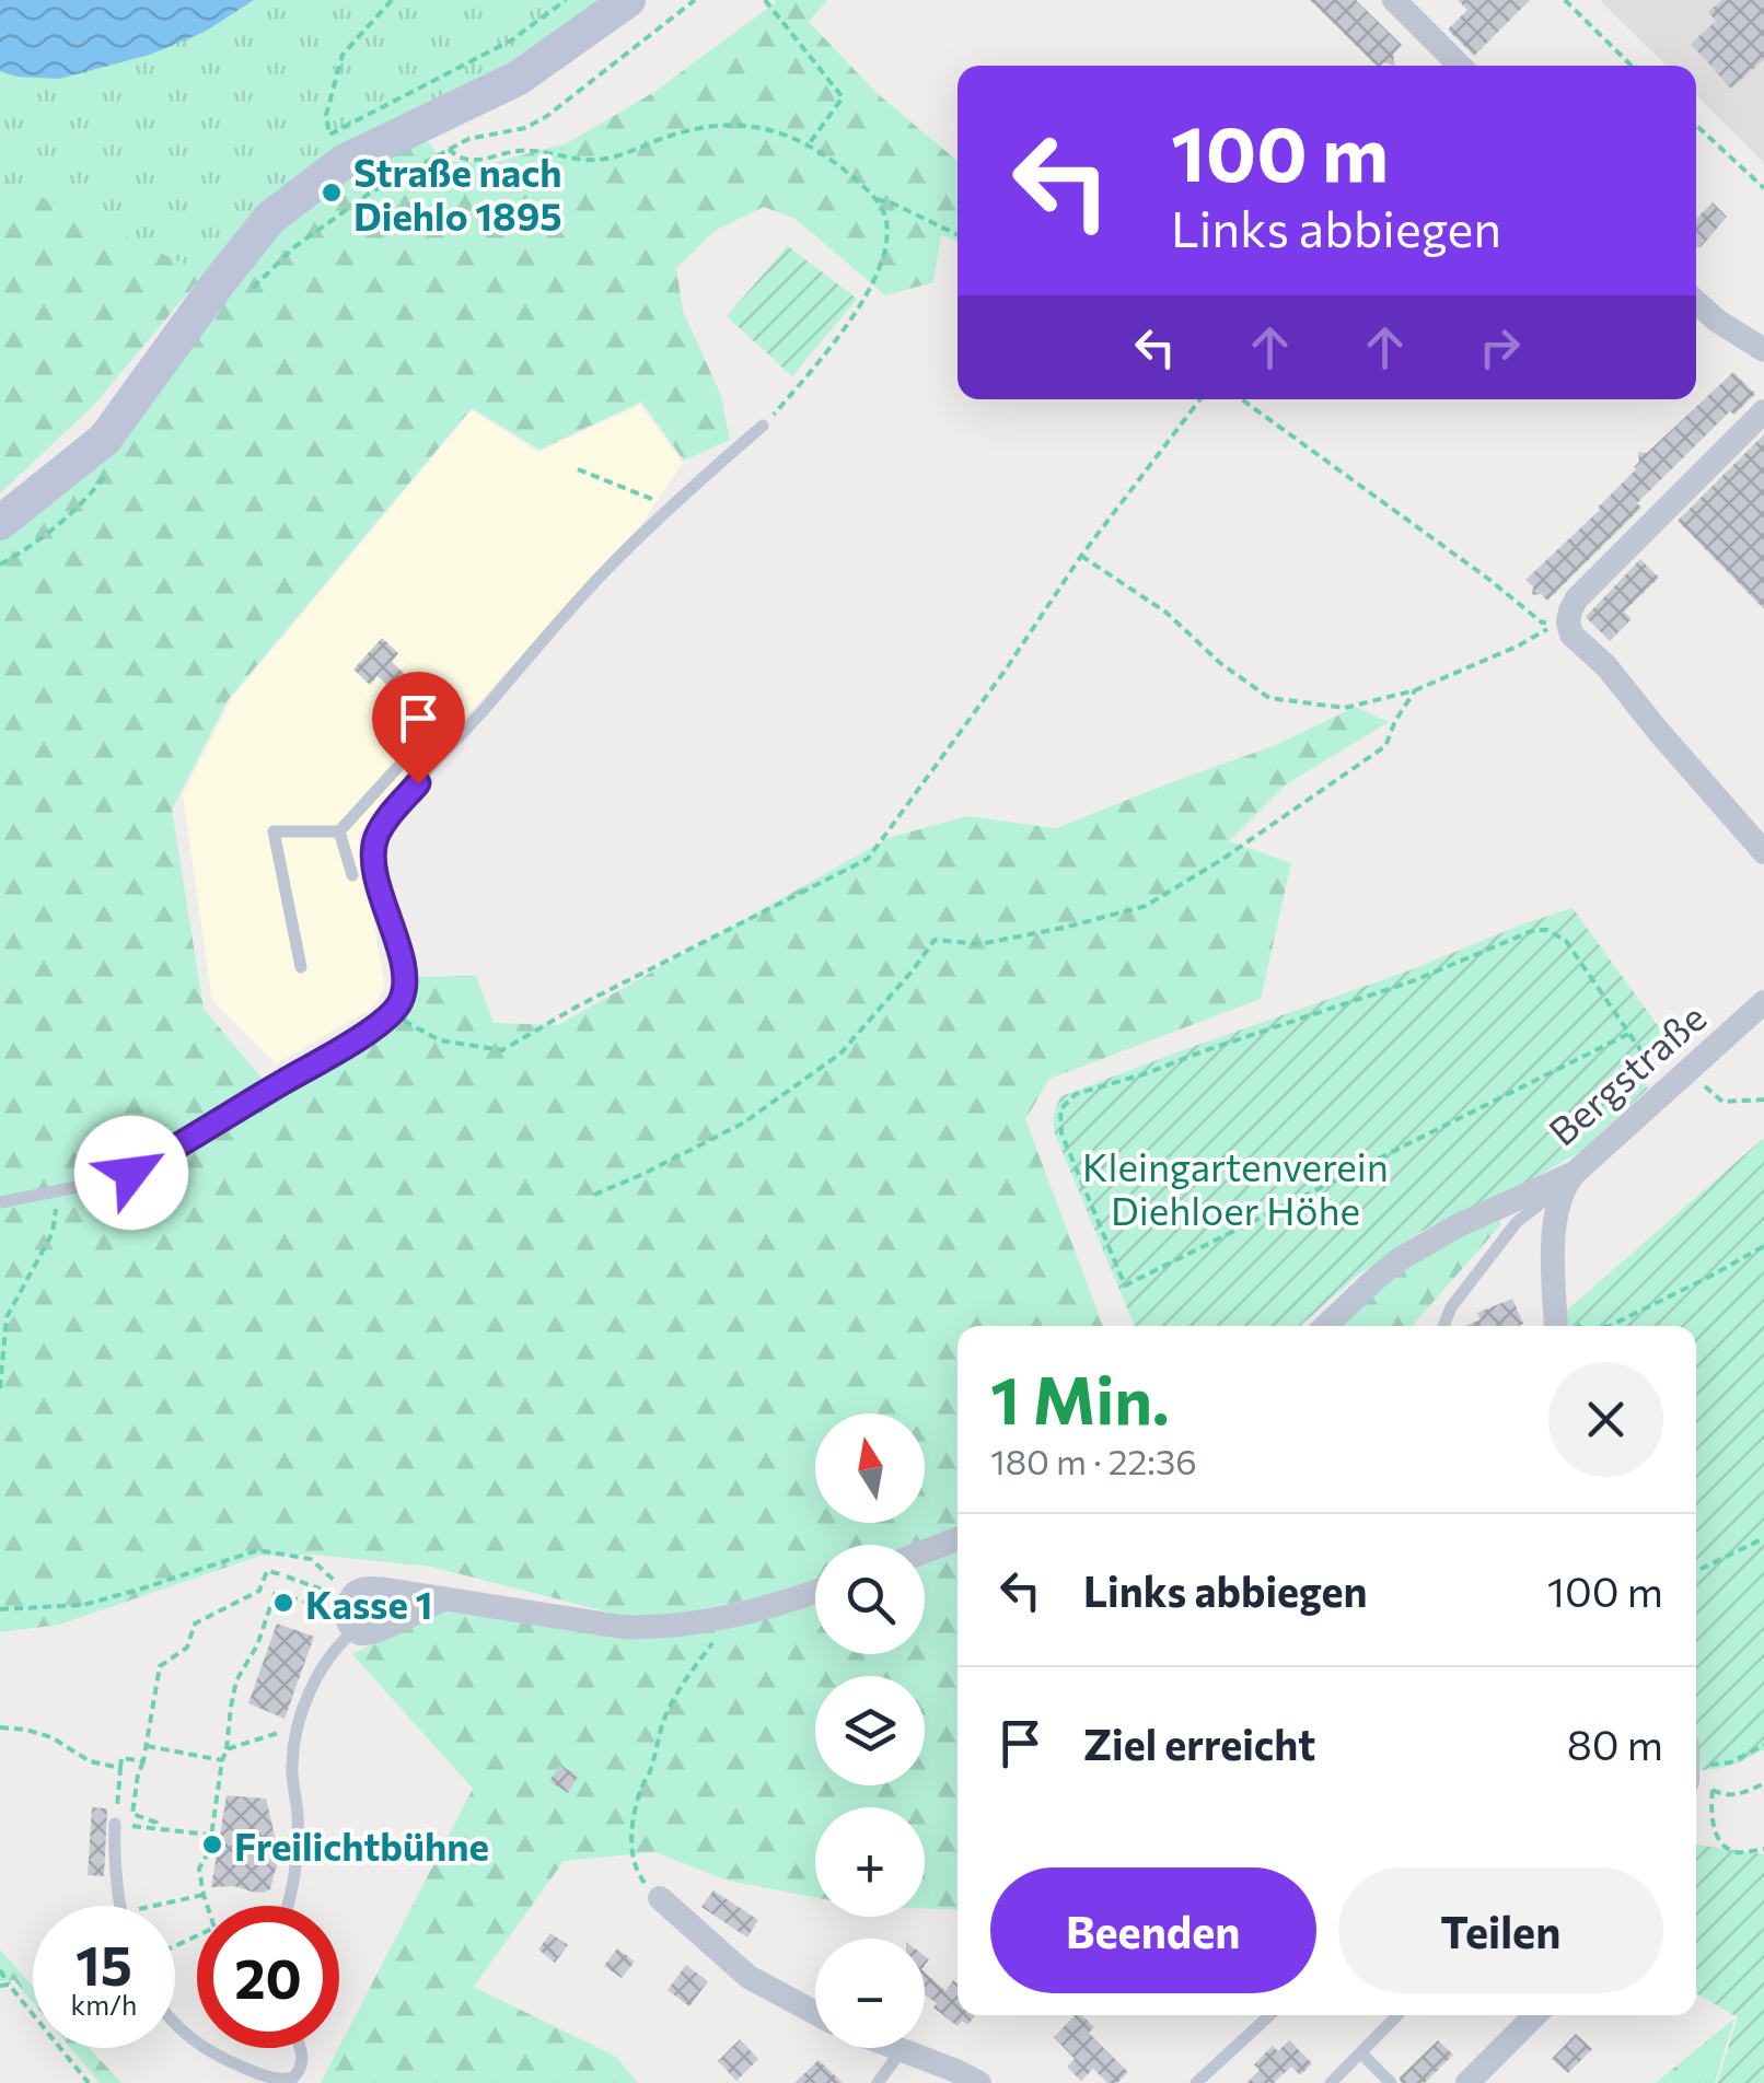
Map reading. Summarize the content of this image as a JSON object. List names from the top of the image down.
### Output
{
  "streets": {
    "street": ["Bergstraße"]
  },
  "parks": ["Kleingartenverein Diehloer Höhe"],
  "places": ["Straße nach Diehlo 1895", "Kasse 1", "Freilichtbühne"],
  "north": "top",
  "page": {
    "turn": ["100 m", "Links abbiegen"],
    "heading": ["1 Min.", "180 m · 22:36"],
    "map_buttons": ["+", "−"],
    "list": [
      {
        "name": "Links abbiegen",
        "value": "100 m"
      },
      {
        "name": "Ziel erreicht",
        "value": "80 m"
      }
    ],
    "buttons": ["Beenden", "Teilen"],
    "speed": "15 km/h",
    "limit": "20"
  }
}
